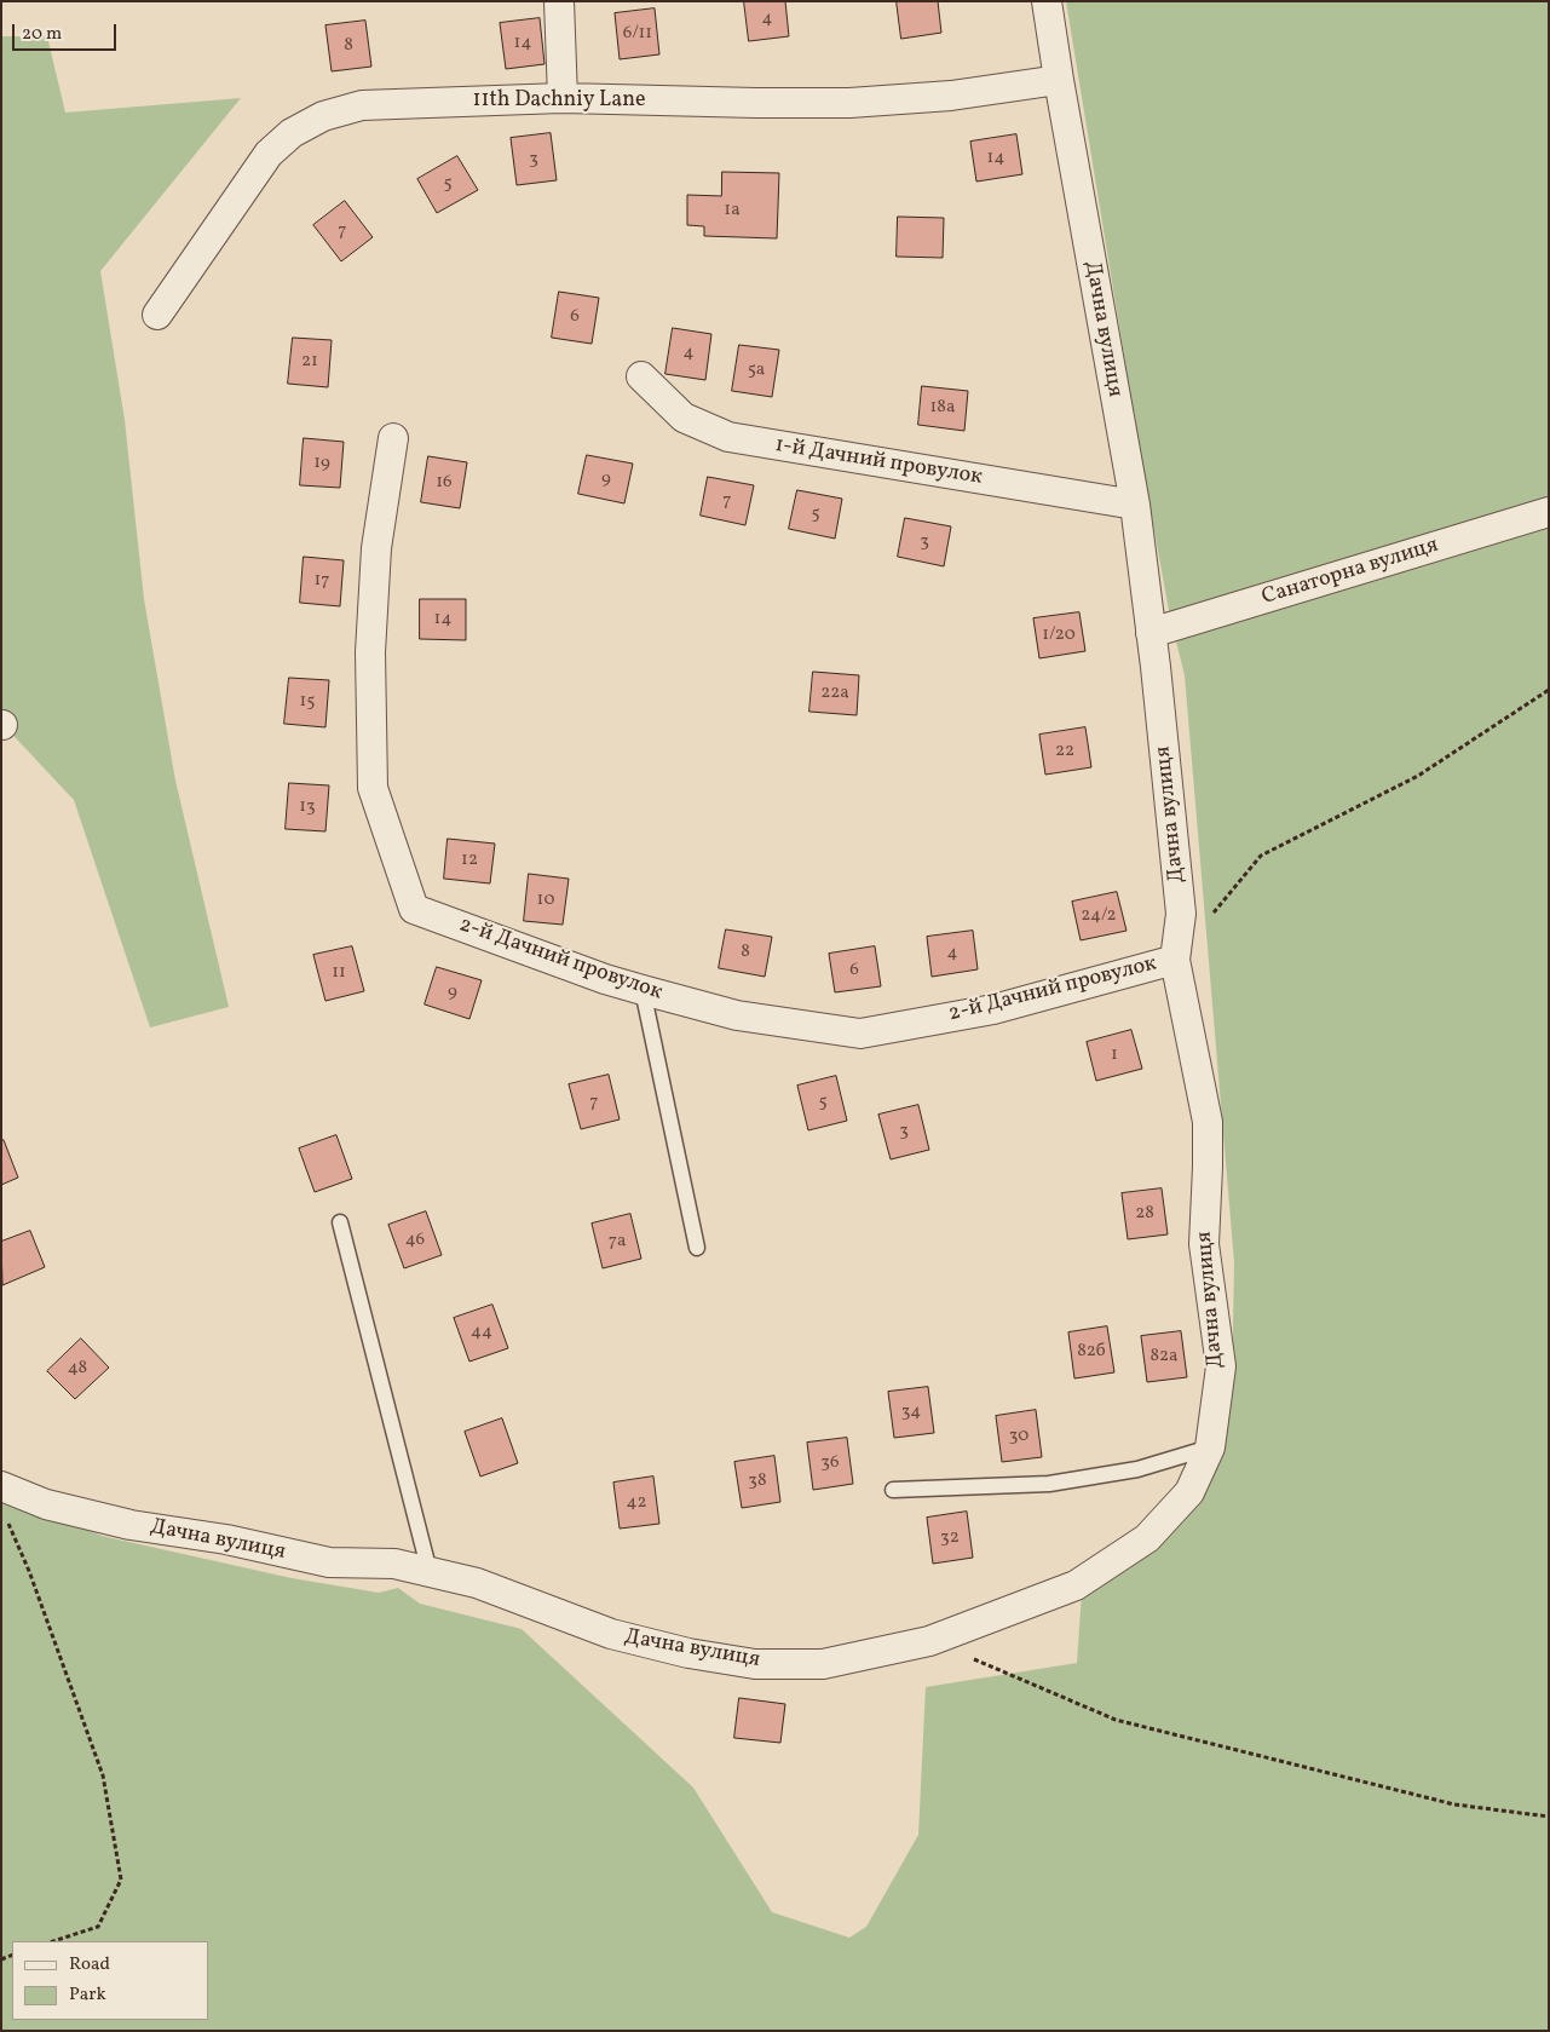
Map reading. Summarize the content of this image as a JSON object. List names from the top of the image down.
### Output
{
  "streets": {
    "street": [
      "11th Dachniy Lane",
      "Дачна вулиця",
      "1-й Дачний провулок",
      "Санаторна вулиця",
      "2-й Дачний провулок"
    ]
  },
  "crossings": [
    ["11th Dachniy Lane", "Дачна вулиця"],
    ["Дачна вулиця", "1-й Дачний провулок"],
    ["Дачна вулиця", "Санаторна вулиця"],
    ["Дачна вулиця", "2-й Дачний провулок"]
  ],
  "house_numbers": [
    "4",
    "6/11",
    "14",
    "8",
    "14",
    "3",
    "5",
    "1а",
    "7",
    "6",
    "4",
    "21",
    "5а",
    "18а",
    "19",
    "9",
    "16",
    "7",
    "5",
    "3",
    "17",
    "14",
    "1/20",
    "22а",
    "15",
    "22",
    "13",
    "12",
    "10",
    "24/2",
    "8",
    "4",
    "6",
    "11",
    "9",
    "1",
    "7",
    "5",
    "3",
    "28",
    "46",
    "7а",
    "44",
    "82б",
    "82а",
    "48",
    "34",
    "30",
    "36",
    "38",
    "42",
    "32"
  ],
  "legend": ["Road", "Park"],
  "scale_bar": "20 m"
}
